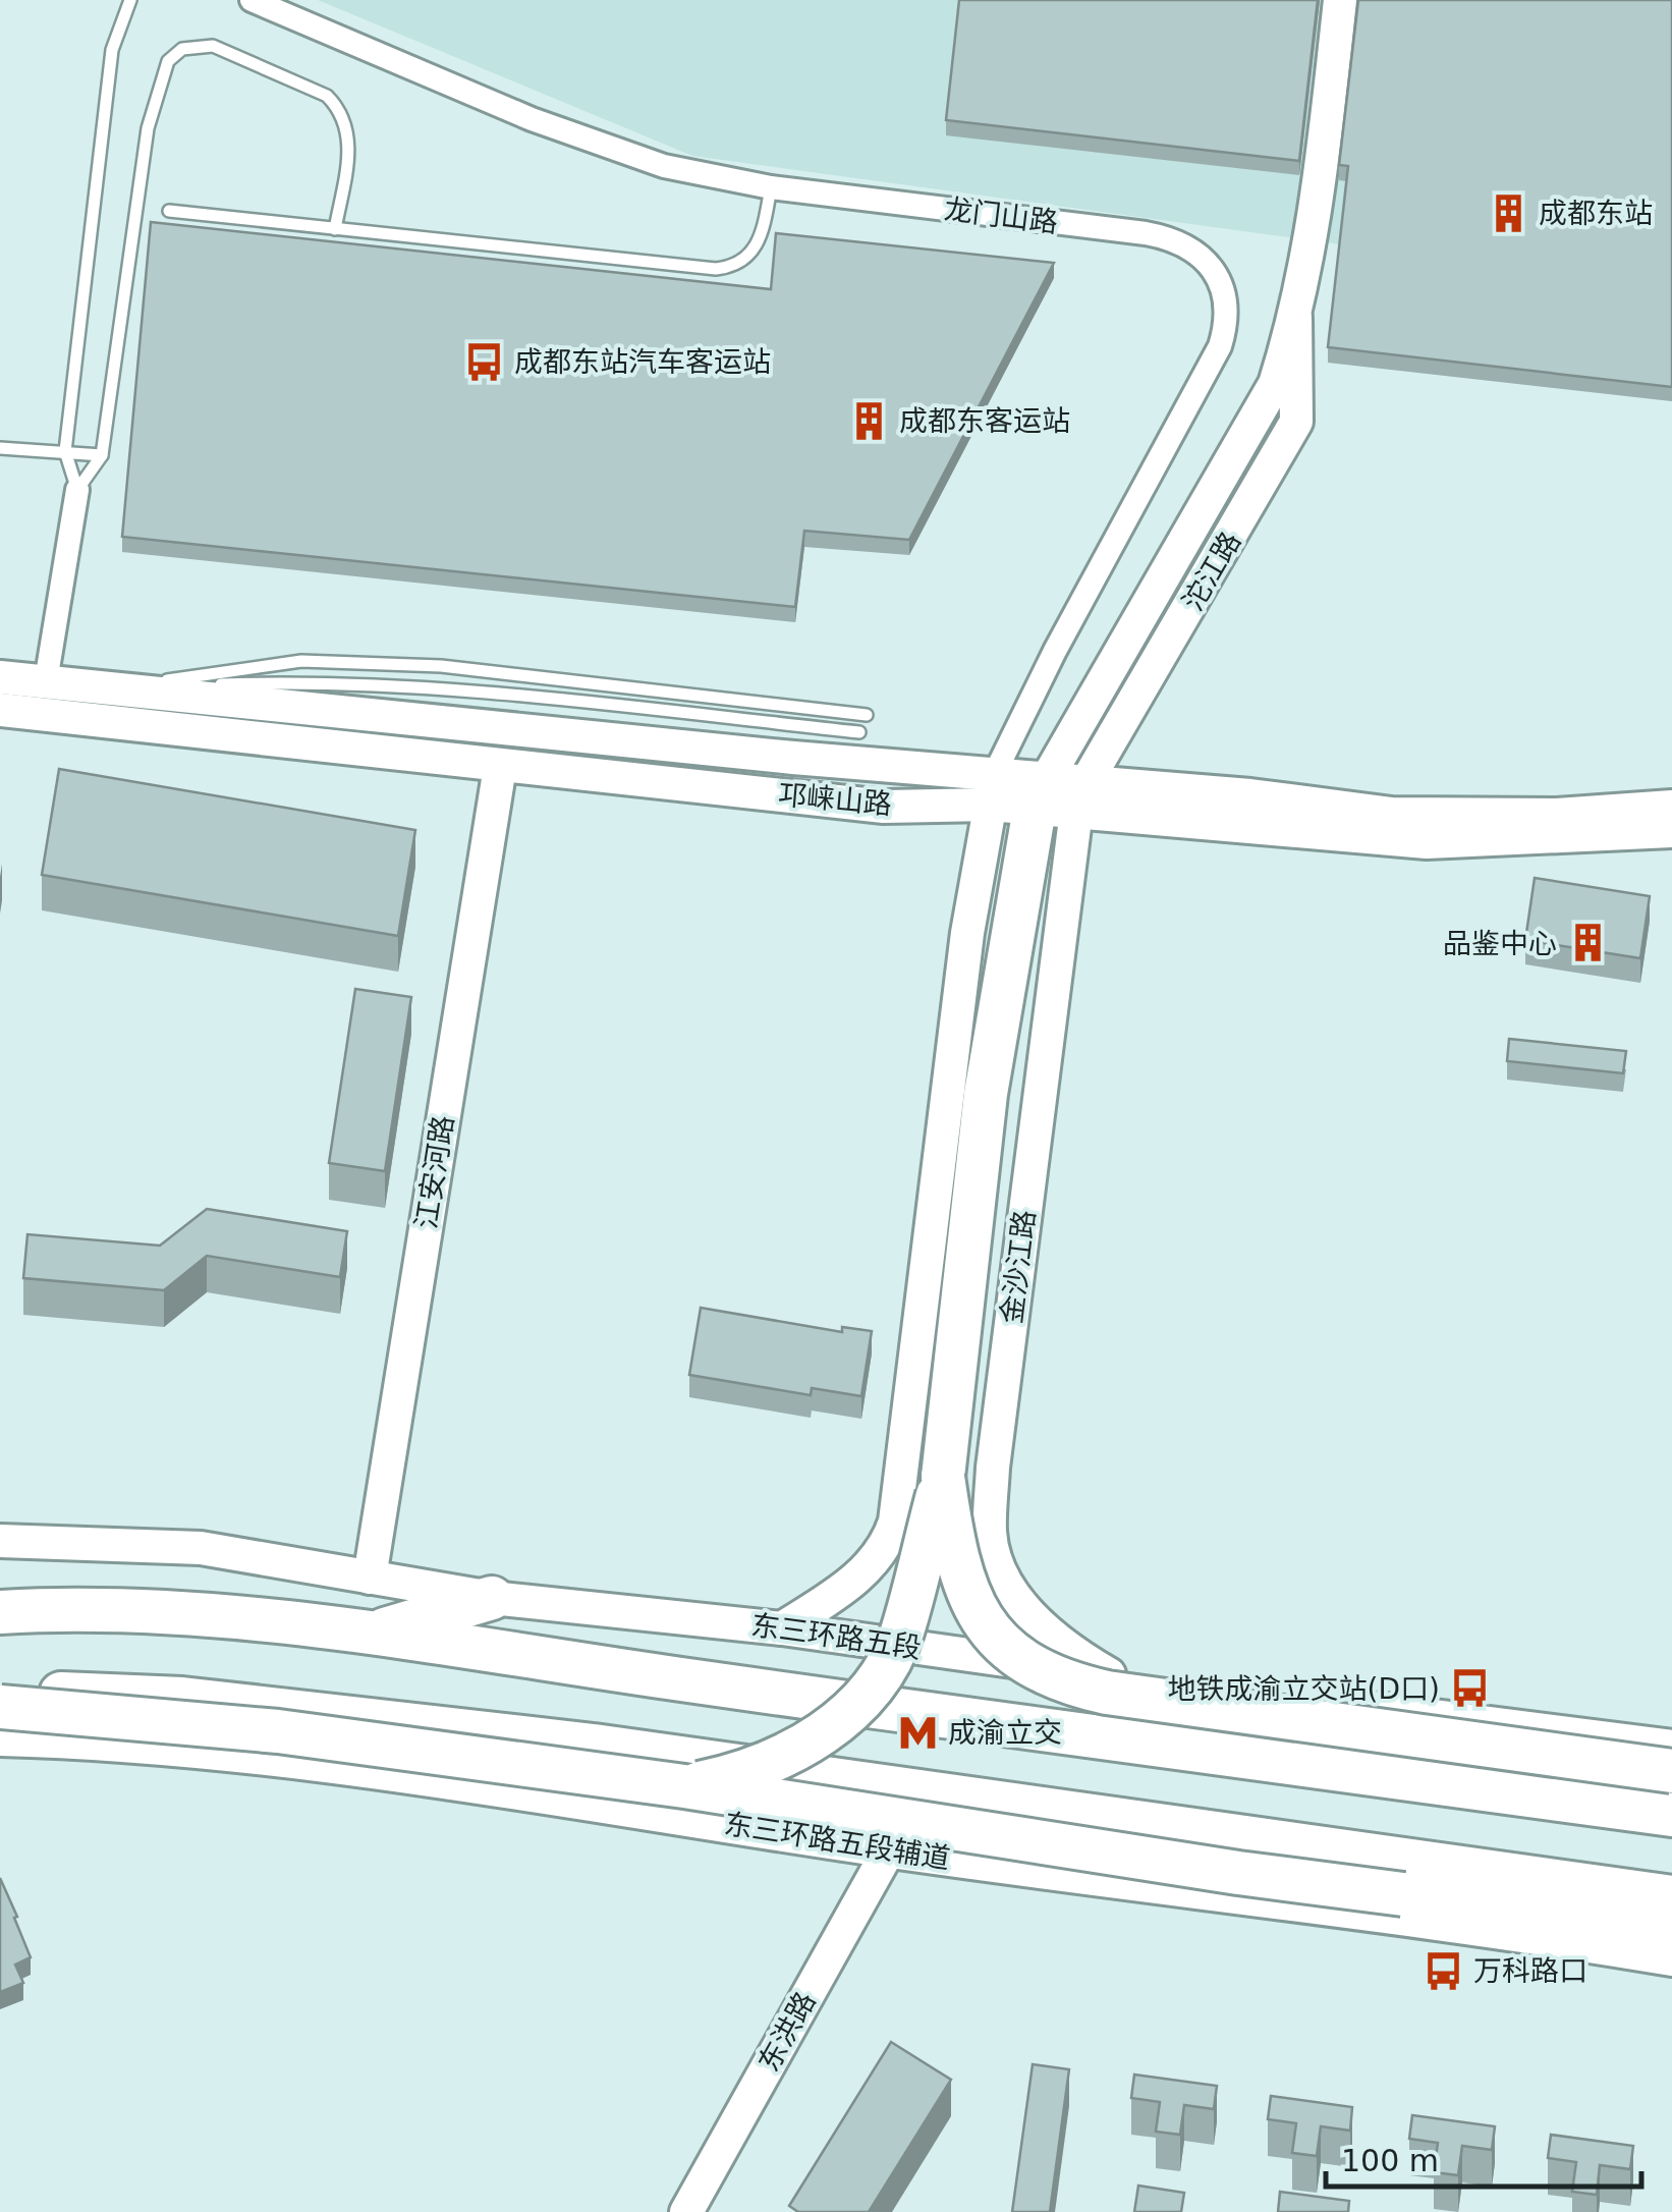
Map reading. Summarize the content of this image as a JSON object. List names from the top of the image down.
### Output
{
  "streets": {
    "street": [
      "龙门山路",
      "沱江路",
      "邛崃山路",
      "江安河路",
      "金沙江路",
      "东三环路五段",
      "东三环路五段辅道",
      "东洪路"
    ]
  },
  "crossings": [
    ["龙门山路", "邛崃山路"],
    ["沱江路", "邛崃山路"],
    ["沱江路", "金沙江路"],
    ["邛崃山路", "江安河路"],
    ["邛崃山路", "金沙江路"],
    ["江安河路", "东三环路五段"],
    ["金沙江路", "东三环路五段"],
    ["东三环路五段辅道", "东洪路"]
  ],
  "places": {
    "building": ["成都东站", "成都东客运站", "品鉴中心"],
    "bus stop": ["成都东站汽车客运站", "地铁成渝立交站(D口)", "万科路口"],
    "metro station": ["成渝立交"]
  },
  "scale_bar": "100 m"
}
